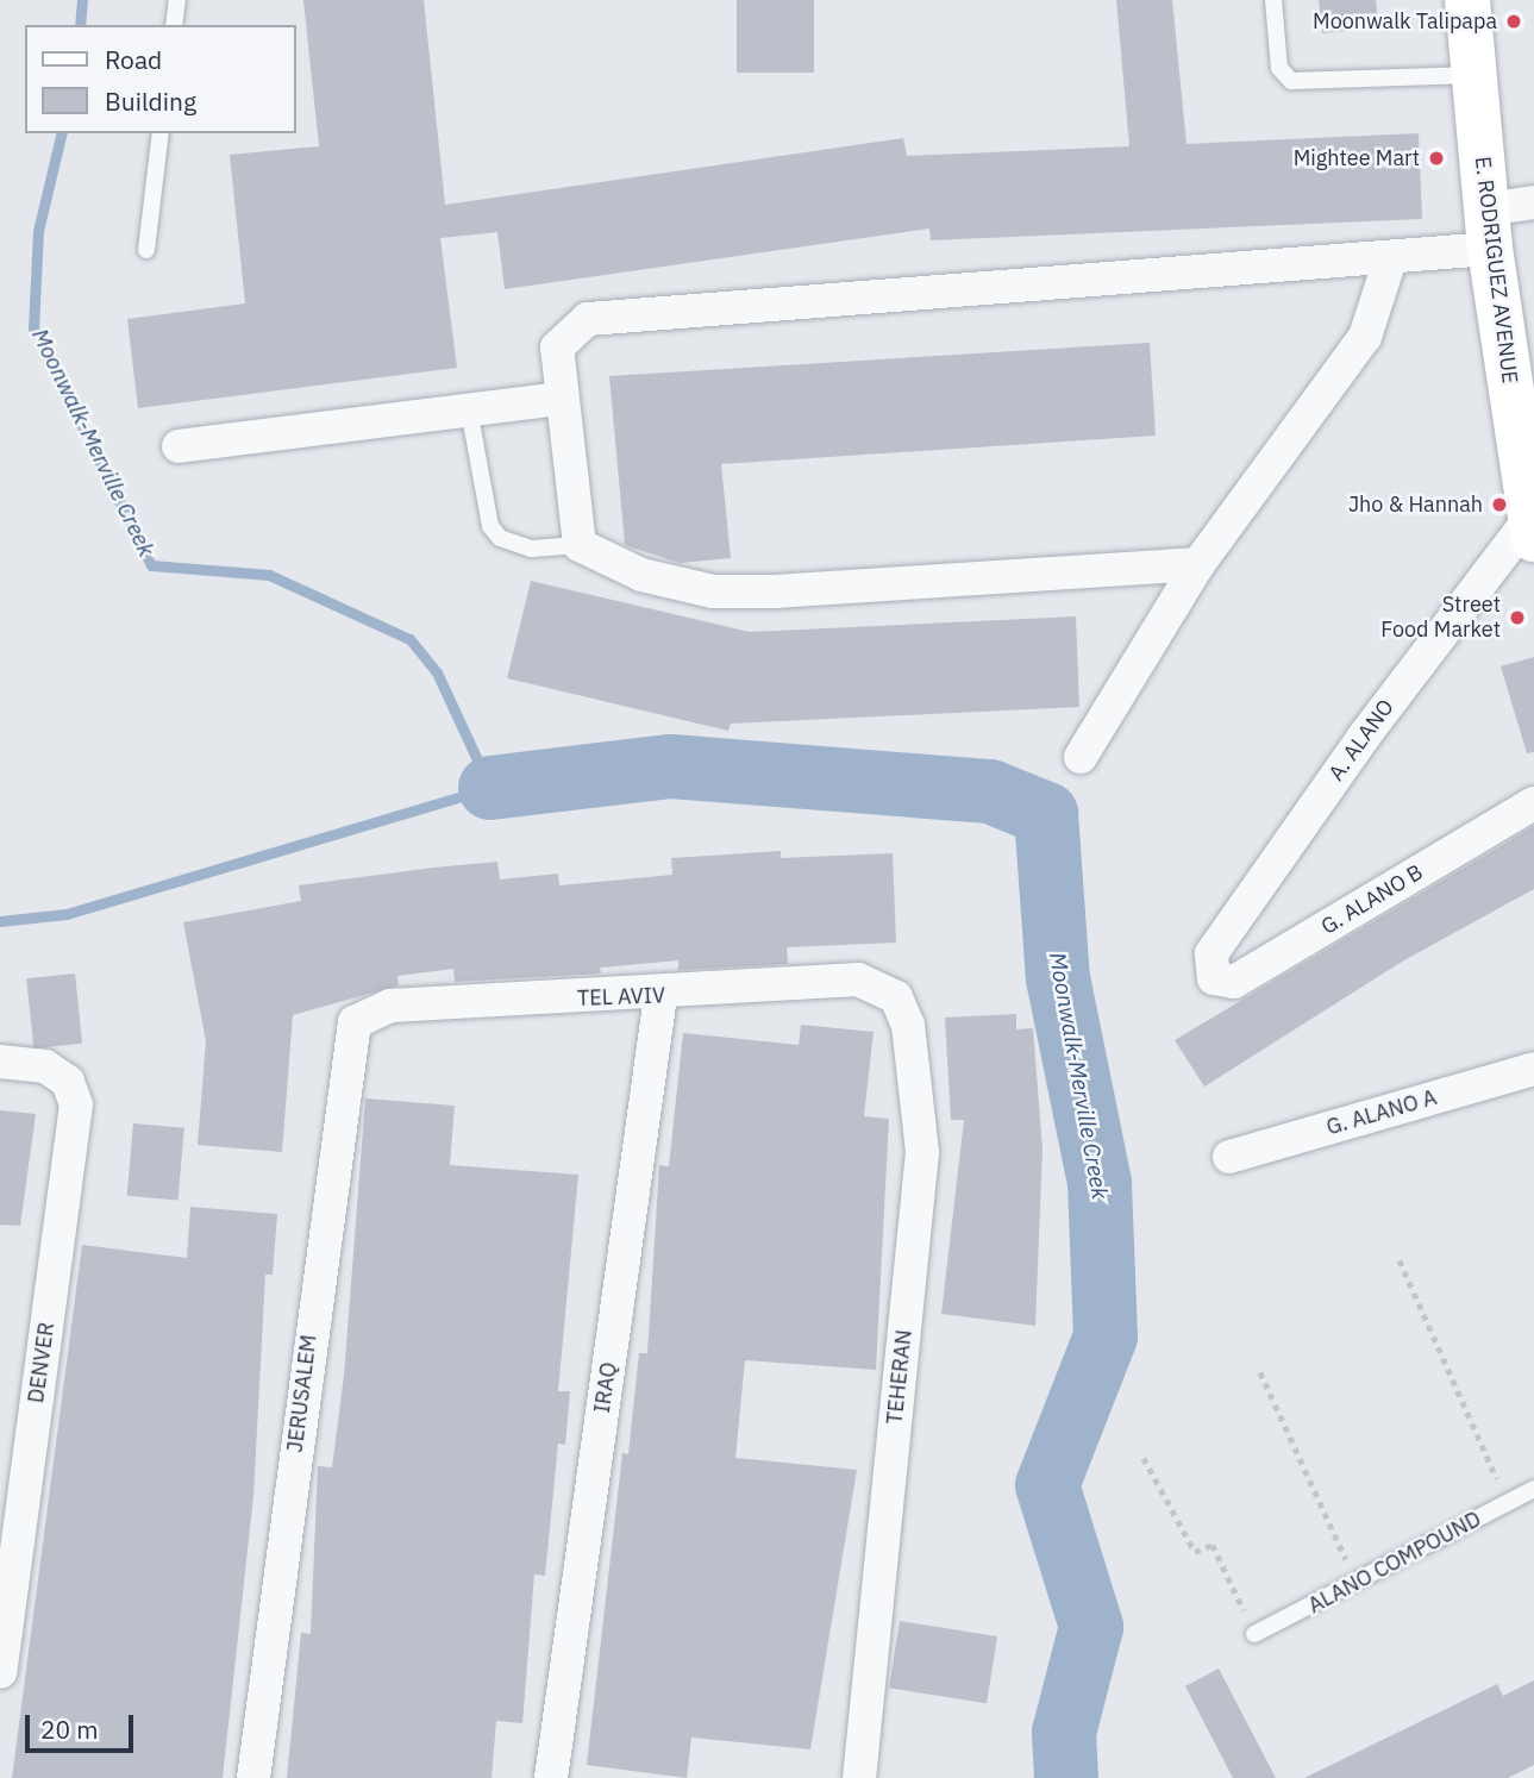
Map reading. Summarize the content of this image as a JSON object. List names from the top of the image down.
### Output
{
  "streets": {
    "main road": ["E. RODRIGUEZ AVENUE"],
    "street": [
      "A. ALANO",
      "G. ALANO B",
      "TEL AVIV",
      "G. ALANO A",
      "DENVER",
      "TEHERAN",
      "IRAQ",
      "JERUSALEM"
    ],
    "lane": ["ALANO COMPOUND"]
  },
  "crossings": [
    ["E. RODRIGUEZ AVENUE", "A. ALANO"],
    ["A. ALANO", "G. ALANO B"],
    ["TEL AVIV", "TEHERAN"],
    ["TEL AVIV", "IRAQ"],
    ["TEL AVIV", "JERUSALEM"]
  ],
  "water": ["Moonwalk-Merville Creek"],
  "places": [
    "Moonwalk Talipapa",
    "Mightee Mart",
    "Jho & Hannah",
    "Street Food Market"
  ],
  "legend": ["Road", "Building"],
  "scale_bar": "20 m"
}
